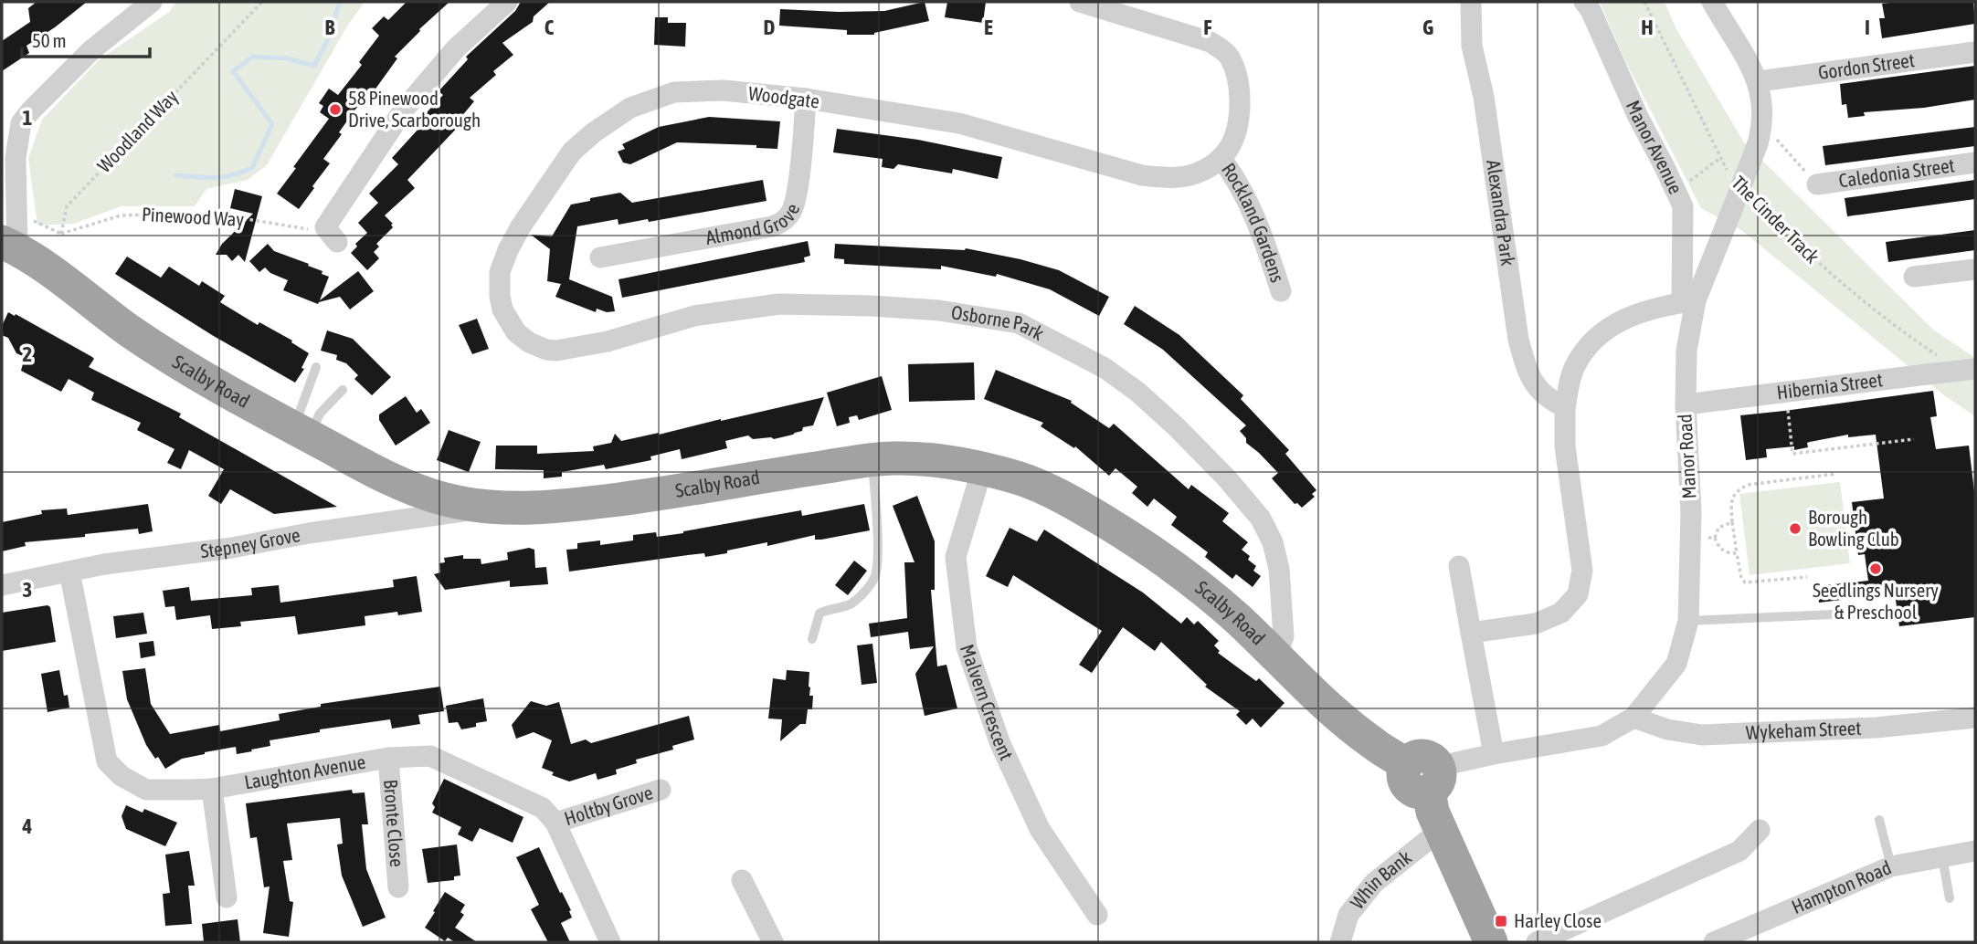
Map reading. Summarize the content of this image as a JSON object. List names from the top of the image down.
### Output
{
  "streets": {
    "highway": ["Scalby Road"],
    "street": [
      "Gordon Street",
      "Woodgate",
      "Manor Avenue",
      "Caledonia Street",
      "Alexandra Park",
      "Almond Grove",
      "Rockland Gardens",
      "Osborne Park",
      "Hibernia Street",
      "Manor Road",
      "Stepney Grove",
      "Malvern Crescent",
      "Wykeham Street",
      "Laughton Avenue",
      "Holtby Grove",
      "Bronte Close",
      "Whin Bank",
      "Hampton Road"
    ],
    "path": ["Woodland Way", "Pinewood Way", "The Cinder Track"]
  },
  "crossings": [
    ["Gordon Street", "Manor Road"],
    ["Woodgate", "Almond Grove"],
    ["Woodgate", "Rockland Gardens"],
    ["Woodgate", "Osborne Park"],
    ["Woodland Way", "Pinewood Way"],
    ["Manor Avenue", "Manor Road"],
    ["Osborne Park", "Scalby Road"],
    ["Scalby Road", "Manor Road"],
    ["Scalby Road", "Stepney Grove"],
    ["Scalby Road", "Malvern Crescent"],
    ["Hibernia Street", "Manor Road"],
    ["Manor Road", "Wykeham Street"],
    ["Stepney Grove", "Laughton Avenue"],
    ["Laughton Avenue", "Holtby Grove"],
    ["Laughton Avenue", "Bronte Close"]
  ],
  "places": {
    "other": ["58 Pinewood Drive, Scarborough", "Borough Bowling Club", "Seedlings Nursery & Preschool"],
    "transit": ["Harley Close"]
  },
  "scale_bar": "50 m",
  "grid": {
    "columns": [
      "B",
      "C",
      "D",
      "E",
      "F",
      "G",
      "H",
      "I"
    ],
    "rows": [
      "1",
      "2",
      "3",
      "4"
    ]
  }
}
